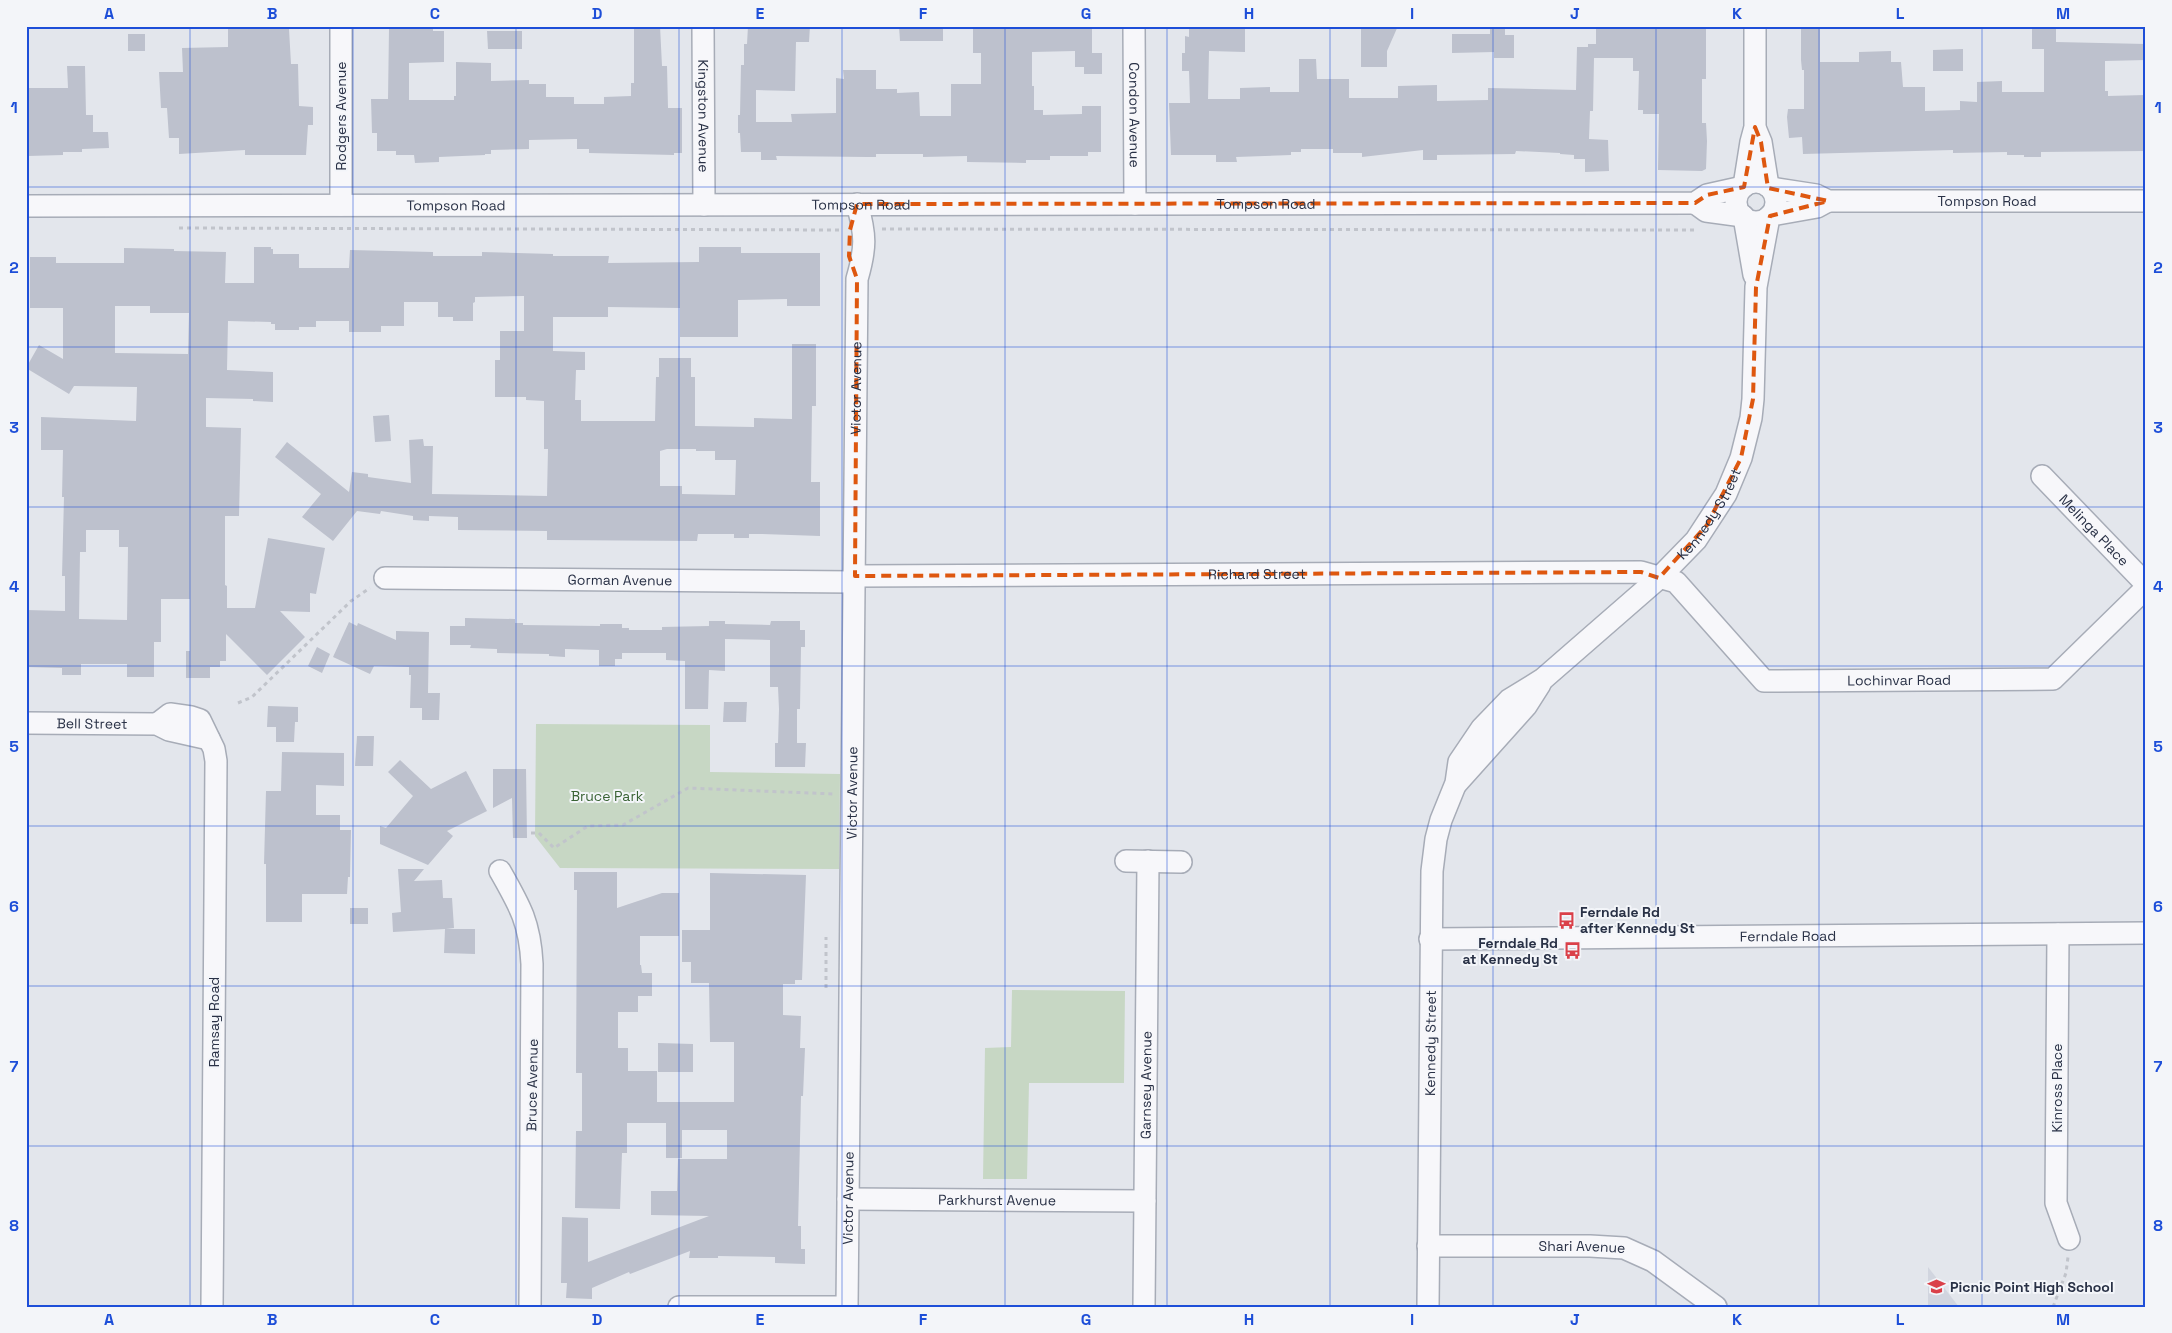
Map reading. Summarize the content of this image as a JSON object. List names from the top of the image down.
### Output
{
  "streets": {
    "street": [
      "Kingston Avenue",
      "Condon Avenue",
      "Rodgers Avenue",
      "Tompson Road",
      "Victor Avenue",
      "Kennedy Street",
      "Melinga Place",
      "Richard Street",
      "Gorman Avenue",
      "Lochinvar Road",
      "Bell Street",
      "Ferndale Road",
      "Ramsay Road",
      "Garnsey Avenue",
      "Bruce Avenue",
      "Kinross Place",
      "Parkhurst Avenue",
      "Shari Avenue"
    ]
  },
  "crossings": [
    ["Kingston Avenue", "Tompson Road"],
    ["Condon Avenue", "Tompson Road"],
    ["Rodgers Avenue", "Tompson Road"],
    ["Tompson Road", "Victor Avenue"],
    ["Tompson Road", "Kennedy Street"],
    ["Victor Avenue", "Richard Street"],
    ["Victor Avenue", "Gorman Avenue"],
    ["Victor Avenue", "Parkhurst Avenue"],
    ["Kennedy Street", "Richard Street"],
    ["Kennedy Street", "Lochinvar Road"],
    ["Kennedy Street", "Ferndale Road"],
    ["Kennedy Street", "Shari Avenue"],
    ["Melinga Place", "Lochinvar Road"],
    ["Richard Street", "Gorman Avenue"],
    ["Richard Street", "Lochinvar Road"],
    ["Bell Street", "Ramsay Road"],
    ["Ferndale Road", "Kinross Place"],
    ["Garnsey Avenue", "Parkhurst Avenue"]
  ],
  "parks": ["Bruce Park"],
  "places": {
    "bus stop": ["Ferndale Rd after Kennedy St", "Ferndale Rd at Kennedy St"],
    "school or university": ["Picnic Point High School"]
  },
  "grid": {
    "columns": [
      "A",
      "B",
      "C",
      "D",
      "E",
      "F",
      "G",
      "H",
      "I",
      "J",
      "K",
      "L",
      "M"
    ],
    "rows": [
      "1",
      "2",
      "3",
      "4",
      "5",
      "6",
      "7",
      "8"
    ]
  }
}
